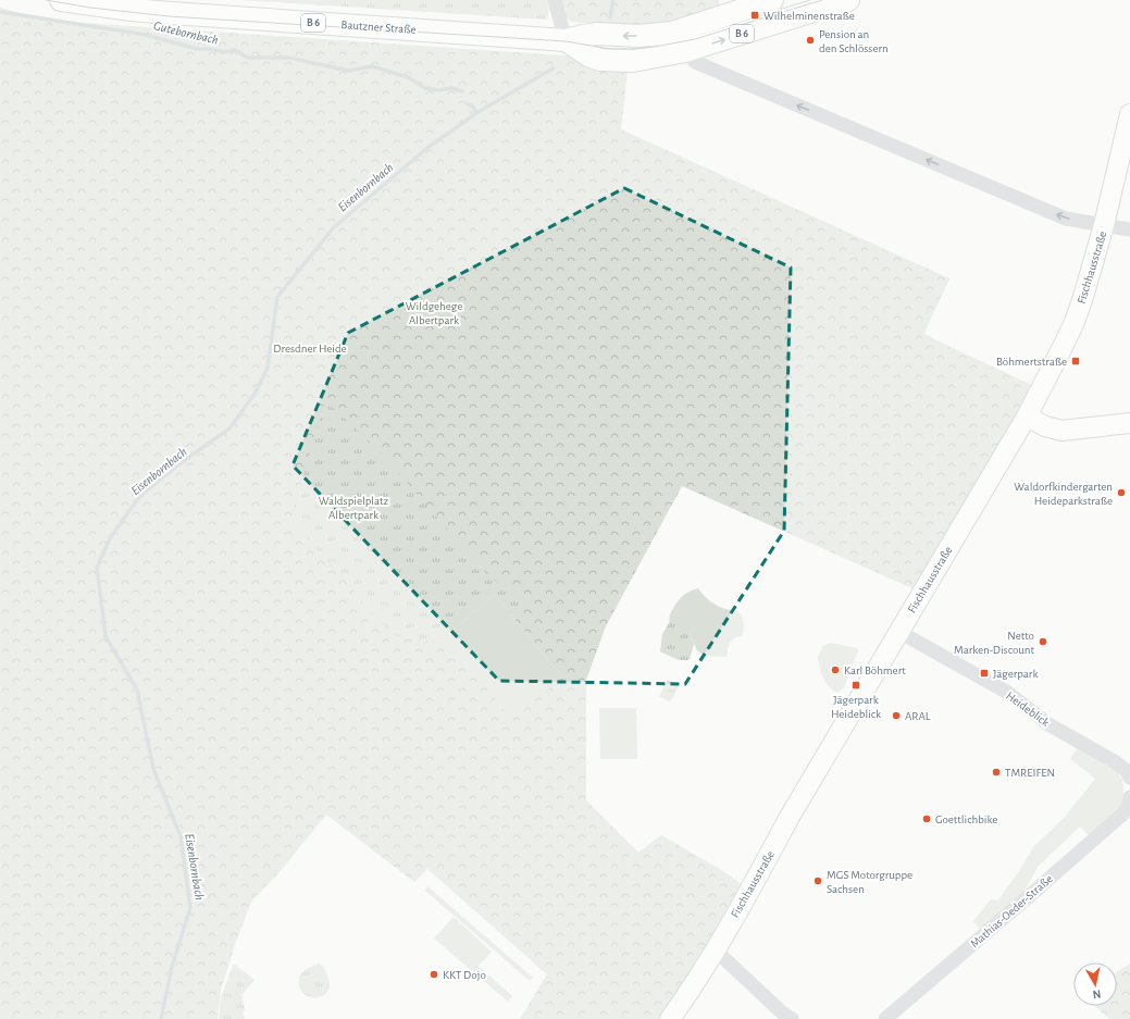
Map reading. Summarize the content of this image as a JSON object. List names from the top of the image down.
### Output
{
  "streets": {
    "main road": ["B 6", "Bautzner Straße", "Fischhausstraße"],
    "street": ["Heideblick", "Mathias-Oeder-Straße"]
  },
  "crossings": [
    ["Fischhausstraße", "Heideblick"]
  ],
  "water": ["Gutebornbach", "Eisenbornbach"],
  "parks": ["Wildgehege Albertpark", "Dresdner Heide", "Waldspielplatz Albertpark"],
  "places": {
    "transit": [
      "Wilhelminenstraße",
      "Böhmertstraße",
      "Jägerpark",
      "Jägerpark Heideblick"
    ],
    "other": [
      "Pension an den Schlössern",
      "Waldorfkindergarten Heideparkstraße",
      "Netto Marken-Discount",
      "Karl Böhmert",
      "ARAL",
      "TMREIFEN",
      "Goettlichbike",
      "MGS Motorgruppe Sachsen",
      "KKT Dojo"
    ]
  },
  "north": "bottom"
}
